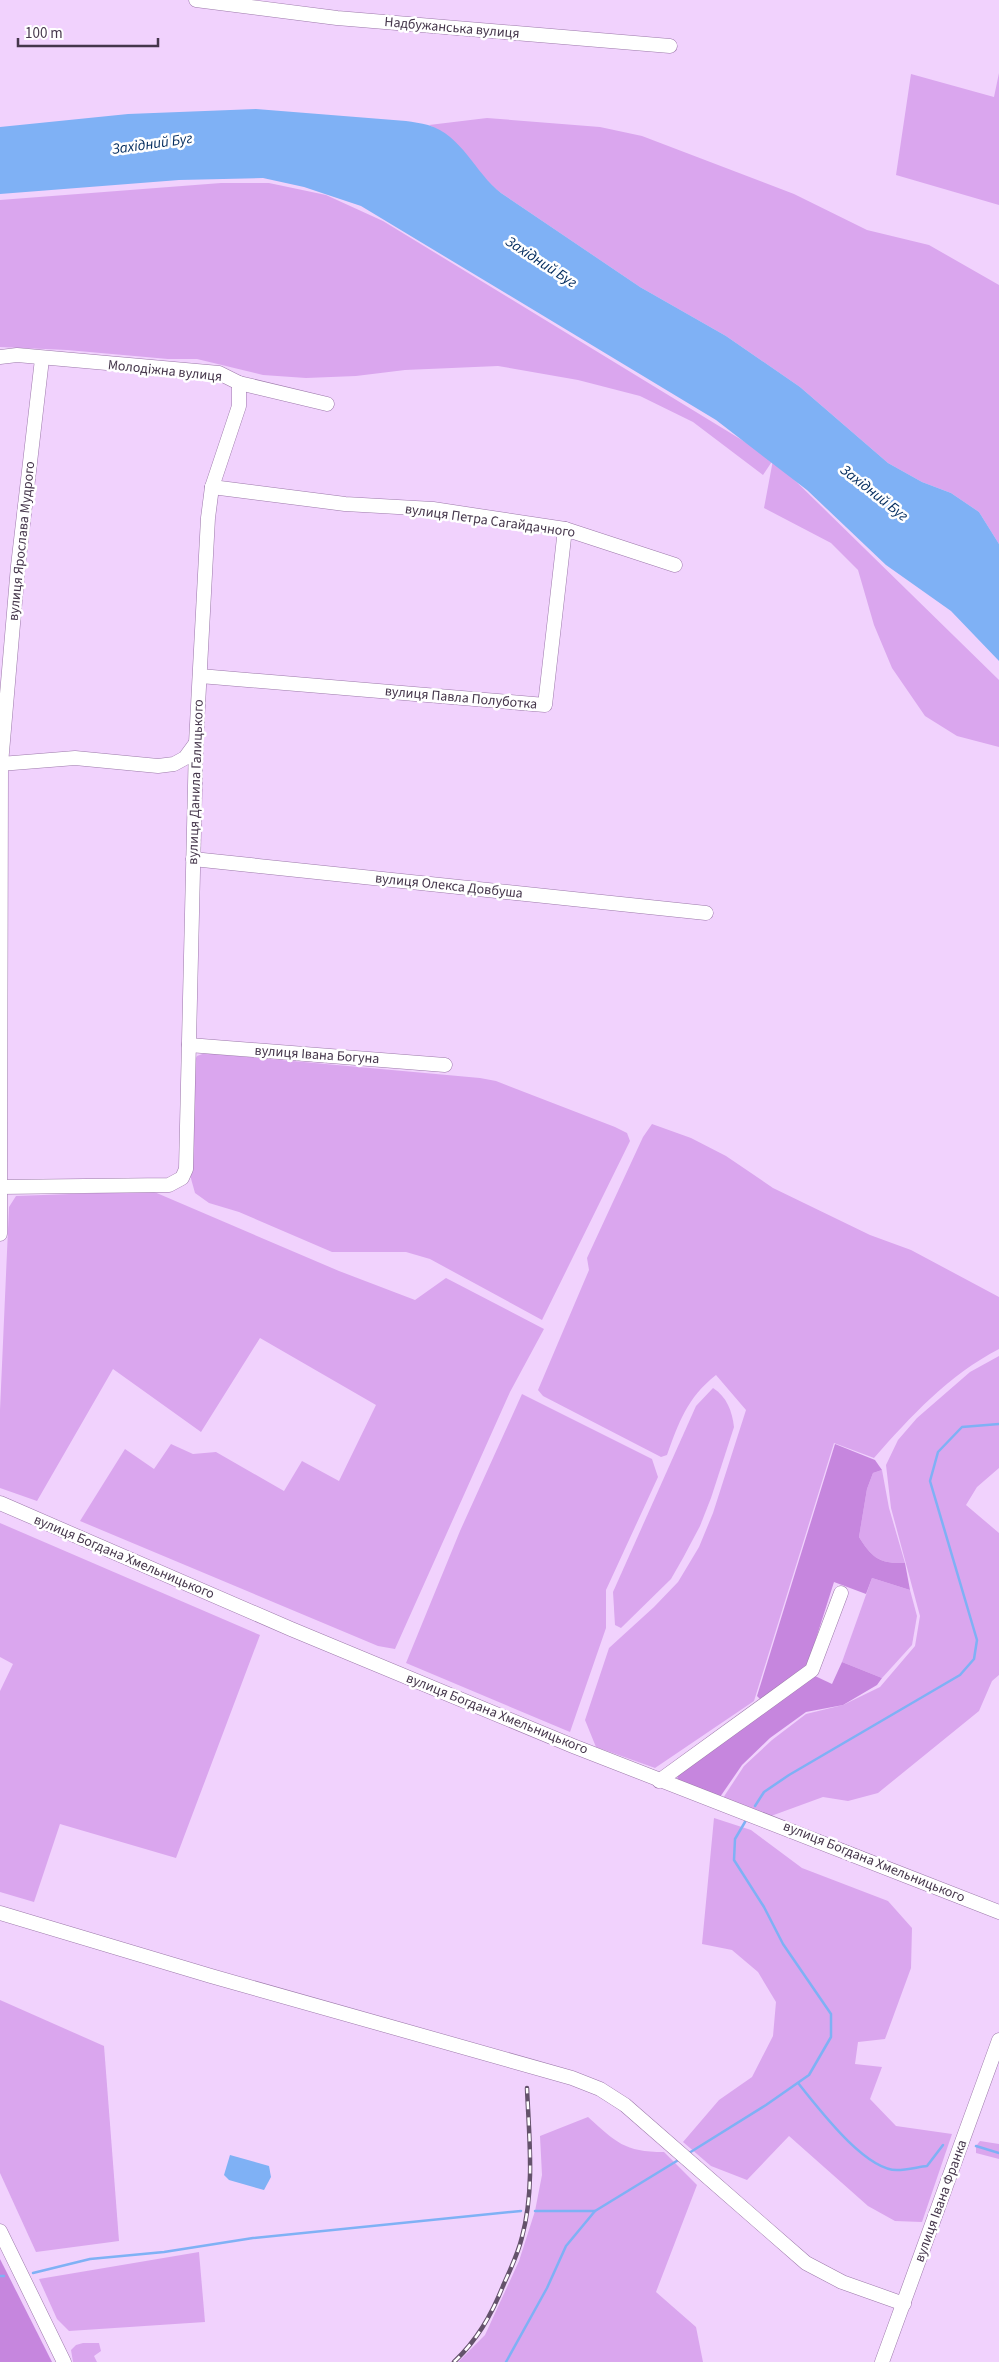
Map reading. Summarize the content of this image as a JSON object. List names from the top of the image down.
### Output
{
  "streets": {
    "street": [
      "Надбужанська вулиця",
      "Молодіжна вулиця",
      "вулиця Петра Сагайдачного",
      "вулиця Ярослава Мудрого",
      "вулиця Павла Полуботка",
      "вулиця Данила Галицького",
      "вулиця Олекса Довбуша",
      "вулиця Івана Богуна",
      "вулиця Богдана Хмельницького",
      "вулиця Івана Франка"
    ]
  },
  "crossings": [
    ["Молодіжна вулиця", "вулиця Ярослава Мудрого"],
    ["Молодіжна вулиця", "вулиця Данила Галицького"],
    ["вулиця Петра Сагайдачного", "вулиця Павла Полуботка"],
    ["вулиця Петра Сагайдачного", "вулиця Данила Галицького"],
    ["вулиця Ярослава Мудрого", "вулиця Данила Галицького"],
    ["вулиця Павла Полуботка", "вулиця Данила Галицького"],
    ["вулиця Данила Галицького", "вулиця Олекса Довбуша"],
    ["вулиця Данила Галицького", "вулиця Івана Богуна"]
  ],
  "water": ["Західний Буг"],
  "scale_bar": "100 m"
}
